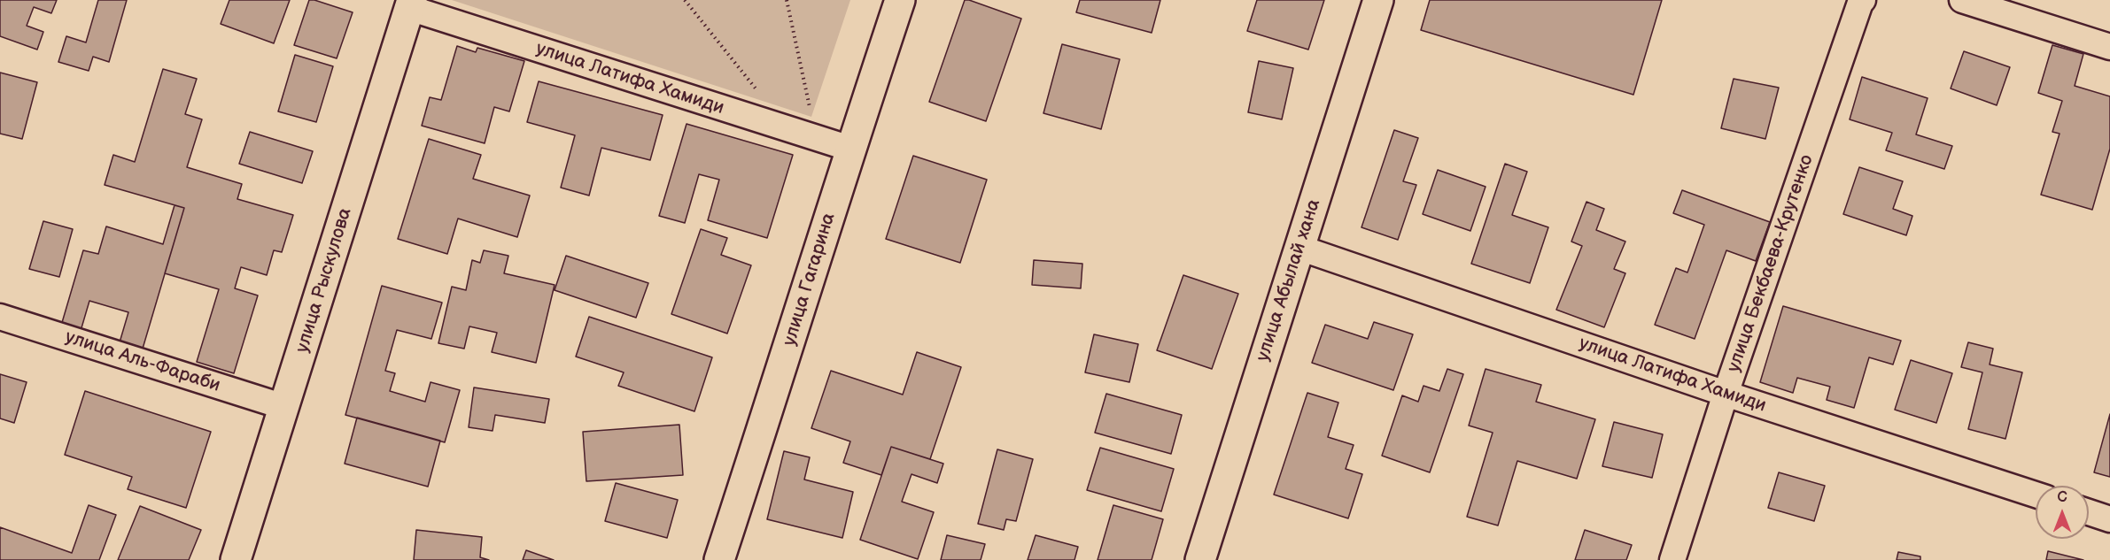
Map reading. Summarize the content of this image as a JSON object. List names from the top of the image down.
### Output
{
  "streets": {
    "main road": ["улица Гагарина", "улица Рыскулова", "улица Абылай хана"],
    "street": ["улица Латифа Хамиди", "улица Бекбаева-Крутенко", "улица Аль-Фараби"]
  },
  "crossings": [
    ["улица Латифа Хамиди", "улица Бекбаева-Крутенко"],
    ["улица Латифа Хамиди", "улица Гагарина"],
    ["улица Латифа Хамиди", "улица Рыскулова"],
    ["улица Латифа Хамиди", "улица Абылай хана"],
    ["улица Рыскулова", "улица Аль-Фараби"]
  ],
  "north": "top"
}
